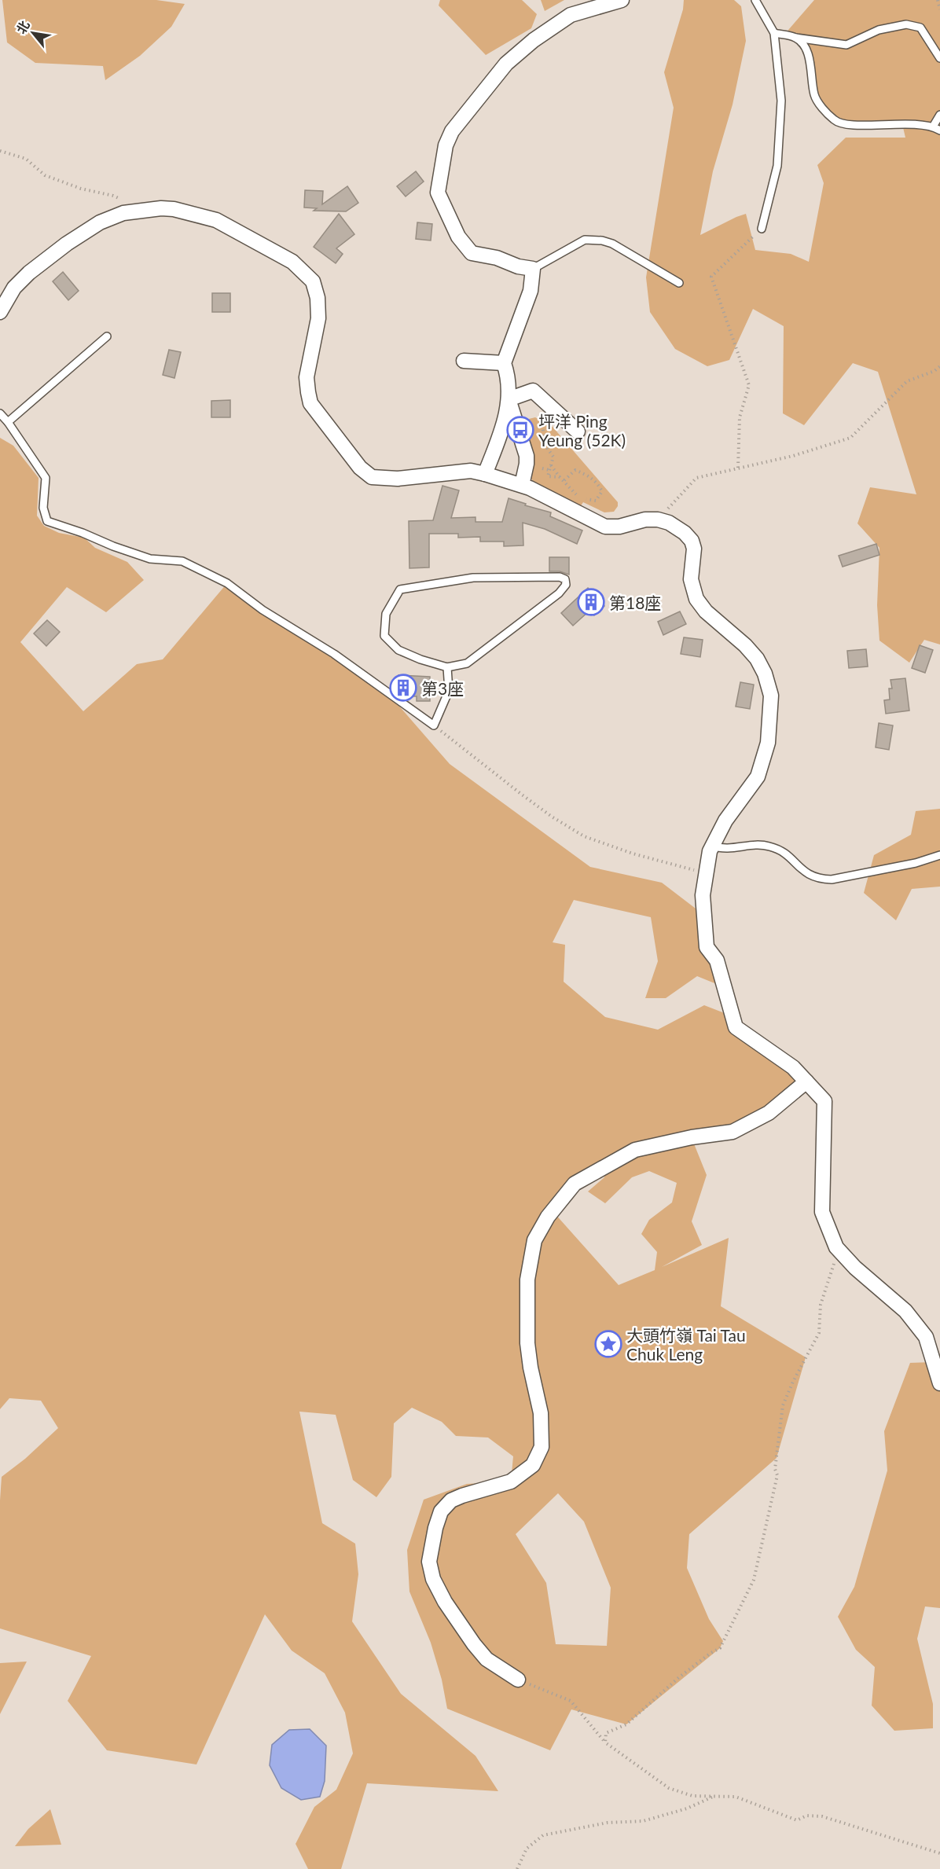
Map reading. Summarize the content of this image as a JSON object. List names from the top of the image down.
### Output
{
  "places": {
    "bus stop": ["坪洋 Ping Yeung (52K)"],
    "building": ["第18座", "第3座"],
    "place": ["大頭竹嶺 Tai Tau Chuk Leng"]
  },
  "north": "top left"
}
